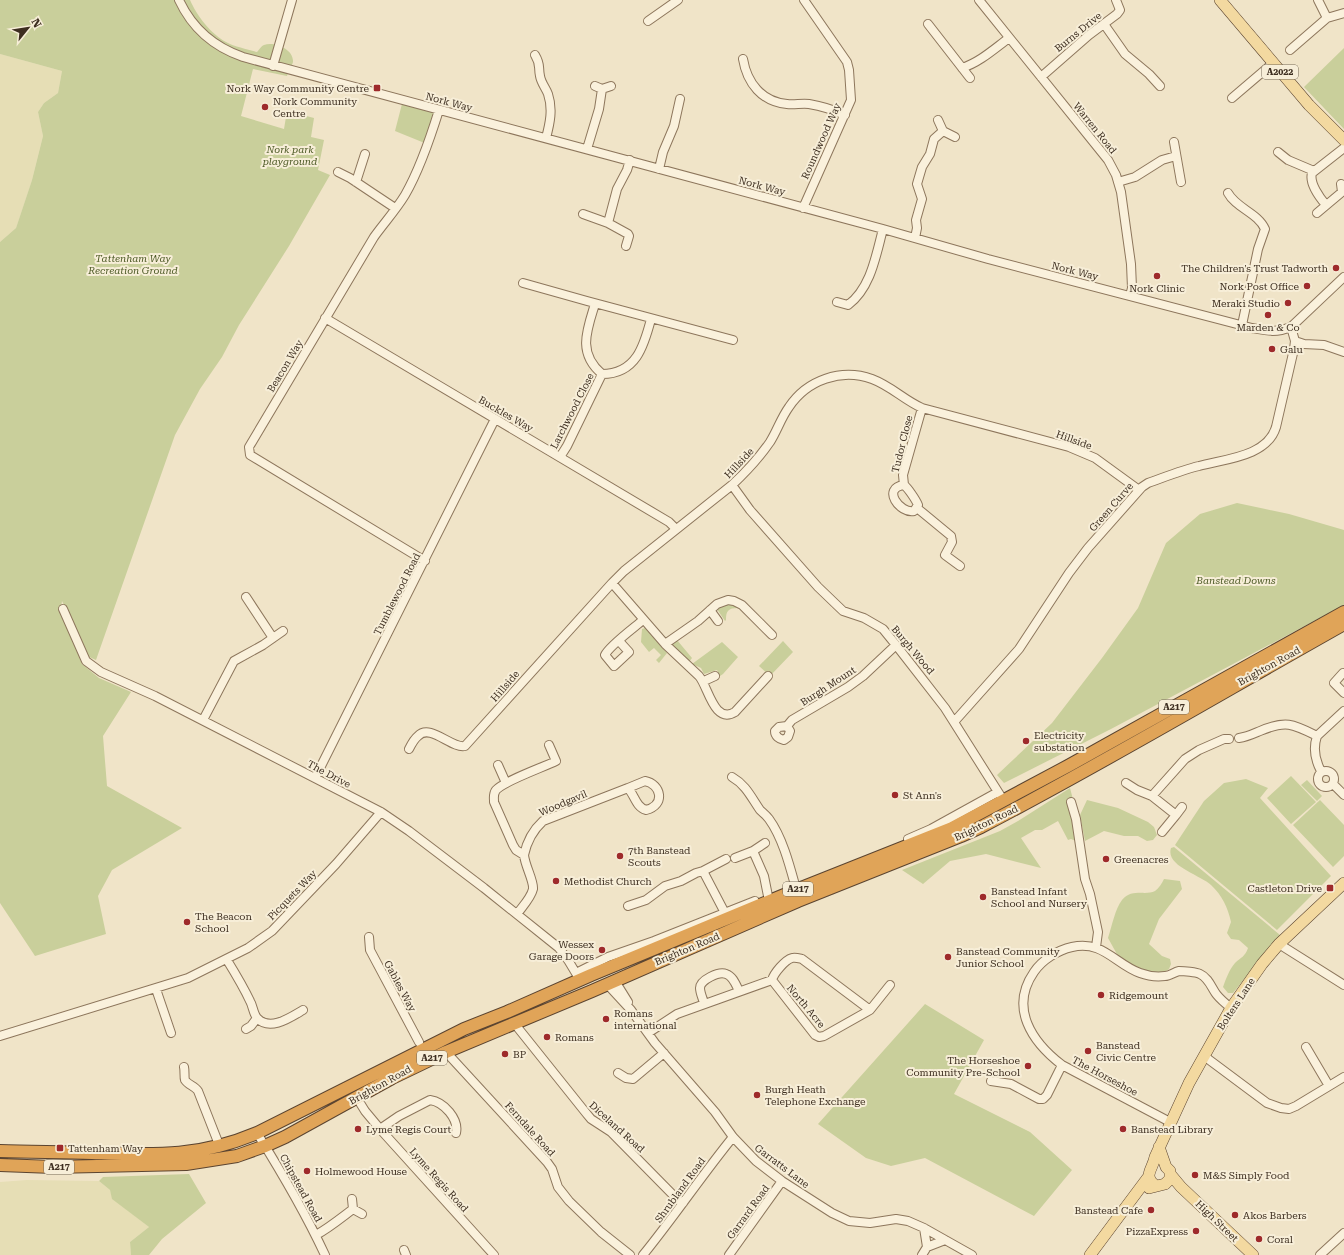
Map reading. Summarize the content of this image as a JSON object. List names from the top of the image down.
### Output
{
  "streets": {
    "highway": ["Brighton Road", "A217"],
    "main road": ["A2022", "Bolters Lane", "High Street"],
    "street": [
      "Burns Drive",
      "Nork Way",
      "Warren Road",
      "Roundwood Way",
      "Beacon Way",
      "Larchwood Close",
      "Buckles Way",
      "Hillside",
      "Tudor Close",
      "Green Curve",
      "Tumblewood Road",
      "Burgh Wood",
      "Burgh Mount",
      "The Drive",
      "Woodgavil",
      "Picquets Way",
      "Gables Way",
      "North Acre",
      "The Horseshoe",
      "Diceland Road",
      "Ferndale Road",
      "Garratts Lane",
      "Lyme Regis Road",
      "Chipstead Road",
      "Shrubland Road",
      "Garrard Road"
    ]
  },
  "crossings": [
    ["Burns Drive", "Warren Road"],
    ["Nork Way", "Warren Road"],
    ["Nork Way", "Roundwood Way"],
    ["Nork Way", "Beacon Way"],
    ["Nork Way", "Green Curve"],
    ["Beacon Way", "Buckles Way"],
    ["Beacon Way", "Tumblewood Road"],
    ["Larchwood Close", "Buckles Way"],
    ["Buckles Way", "Hillside"],
    ["Buckles Way", "Tumblewood Road"],
    ["Hillside", "Tudor Close"],
    ["Hillside", "Green Curve"],
    ["Hillside", "Burgh Wood"],
    ["Green Curve", "Burgh Wood"],
    ["Tumblewood Road", "The Drive"],
    ["Burgh Wood", "Brighton Road"],
    ["Burgh Wood", "Burgh Mount"],
    ["Brighton Road", "The Drive"],
    ["Brighton Road", "Diceland Road"],
    ["Brighton Road", "Ferndale Road"],
    ["Brighton Road", "Garratts Lane"],
    ["Brighton Road", "Lyme Regis Road"],
    ["Brighton Road", "Chipstead Road"],
    ["The Drive", "Woodgavil"],
    ["The Drive", "Picquets Way"],
    ["Bolters Lane", "The Horseshoe"],
    ["Bolters Lane", "High Street"],
    ["Diceland Road", "Shrubland Road"],
    ["Garratts Lane", "Shrubland Road"],
    ["Garratts Lane", "Garrard Road"]
  ],
  "parks": ["Nork park playground", "Tattenham Way Recreation Ground", "Banstead Downs"],
  "places": {
    "transit": ["Nork Way Community Centre", "Castleton Drive", "Tattenham Way"],
    "other": [
      "Nork Community Centre",
      "The Children's Trust Tadworth",
      "Nork Clinic",
      "Nork Post Office",
      "Meraki Studio",
      "Marden & Co",
      "Galu",
      "Electricity substation",
      "St Ann's",
      "7th Banstead Scouts",
      "Greenacres",
      "Methodist Church",
      "Banstead Infant School and Nursery",
      "The Beacon School",
      "Wessex Garage Doors",
      "Banstead Community Junior School",
      "Ridgemount",
      "Romans international",
      "Romans",
      "Banstead Civic Centre",
      "BP",
      "The Horseshoe Community Pre-School",
      "Burgh Heath Telephone Exchange",
      "Lyme Regis Court",
      "Banstead Library",
      "Holmewood House",
      "M&S Simply Food",
      "Banstead Cafe",
      "Akos Barbers",
      "PizzaExpress",
      "Coral"
    ]
  },
  "north": "top right"
}
